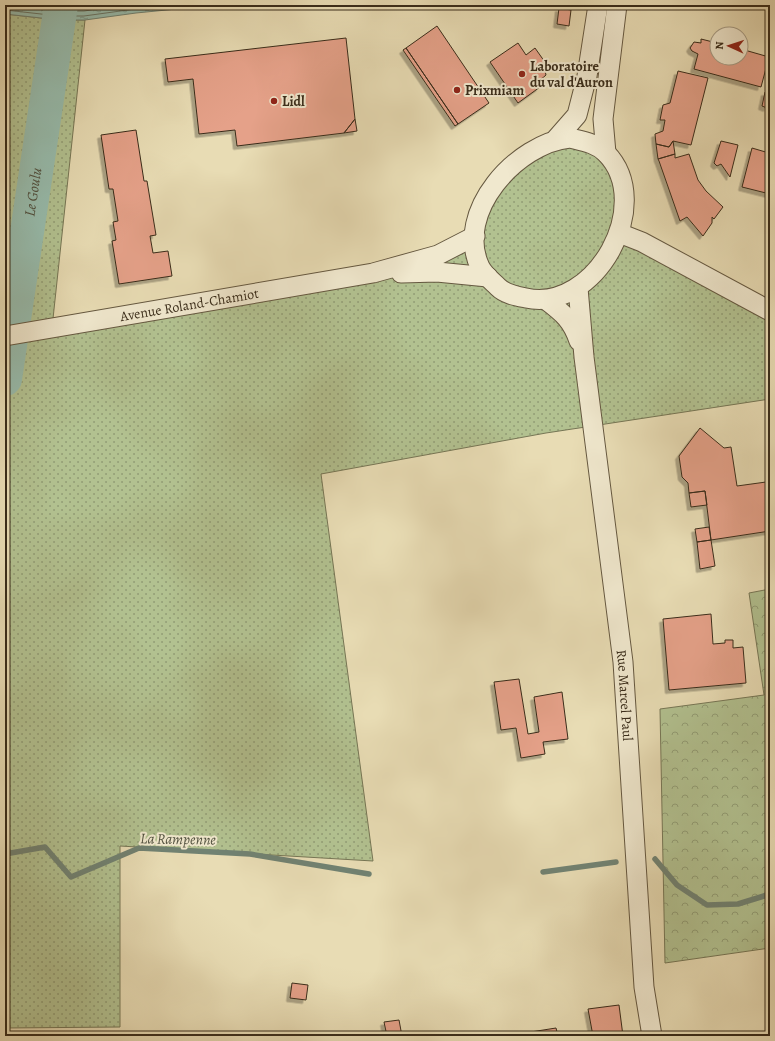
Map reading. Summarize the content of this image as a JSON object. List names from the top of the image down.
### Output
{
  "streets": {
    "street": ["Avenue Roland-Chamiot", "Rue Marcel Paul"]
  },
  "water": ["Le Goulu", "La Rampenne"],
  "places": ["Laboratoire du val d'Auron", "Prixmiam", "Lidl"],
  "north": "left"
}
